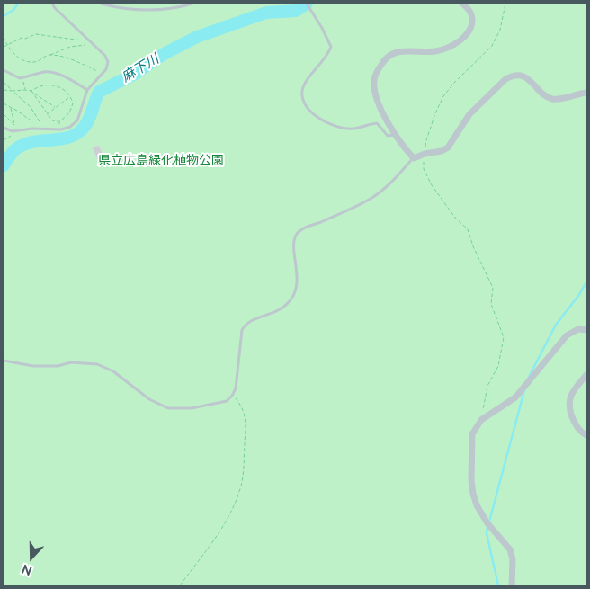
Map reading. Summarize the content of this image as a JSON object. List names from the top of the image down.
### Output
{
  "water": ["麻下川"],
  "parks": ["県立広島緑化植物公園"],
  "north": "bottom"
}
